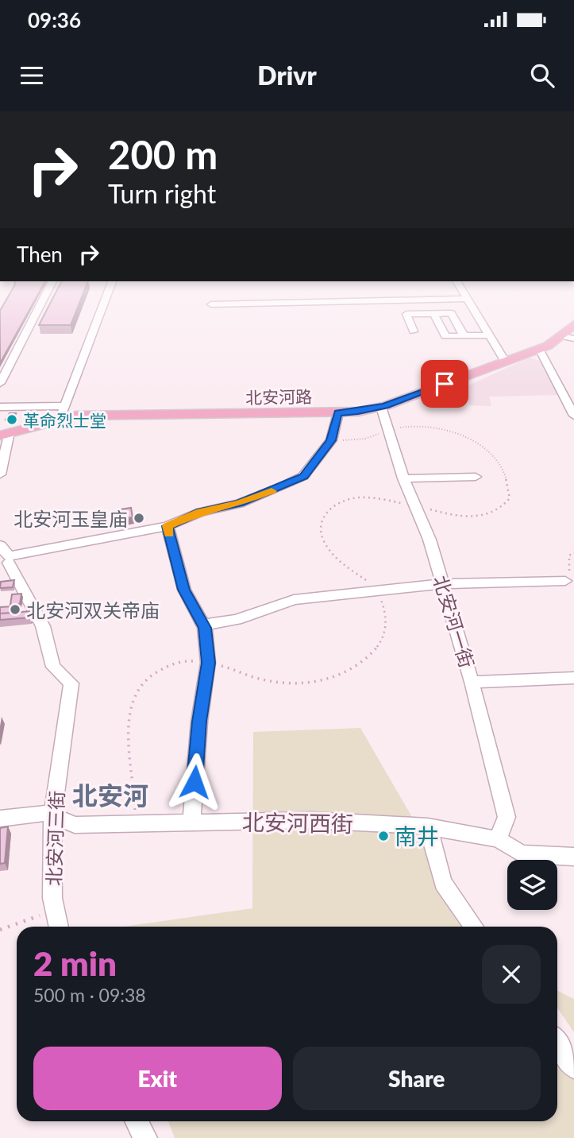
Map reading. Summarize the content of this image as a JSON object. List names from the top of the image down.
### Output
{
  "streets": {
    "main road": ["北安河路"],
    "street": ["北安河一街", "北安河西街", "北安河三街"]
  },
  "crossings": [
    ["北安河路", "北安河一街"],
    ["北安河一街", "北安河西街"],
    ["北安河西街", "北安河三街"]
  ],
  "districts": ["北安河"],
  "places": [
    "革命烈士堂",
    "北安河玉皇庙",
    "北安河双关帝庙",
    "南井"
  ],
  "page": {
    "status": "09:36",
    "header": "Drivr",
    "turn": ["200 m", "Turn right"],
    "then": "Then",
    "heading": ["2 min", "500 m · 09:38"],
    "buttons": ["Exit", "Share"]
  }
}
